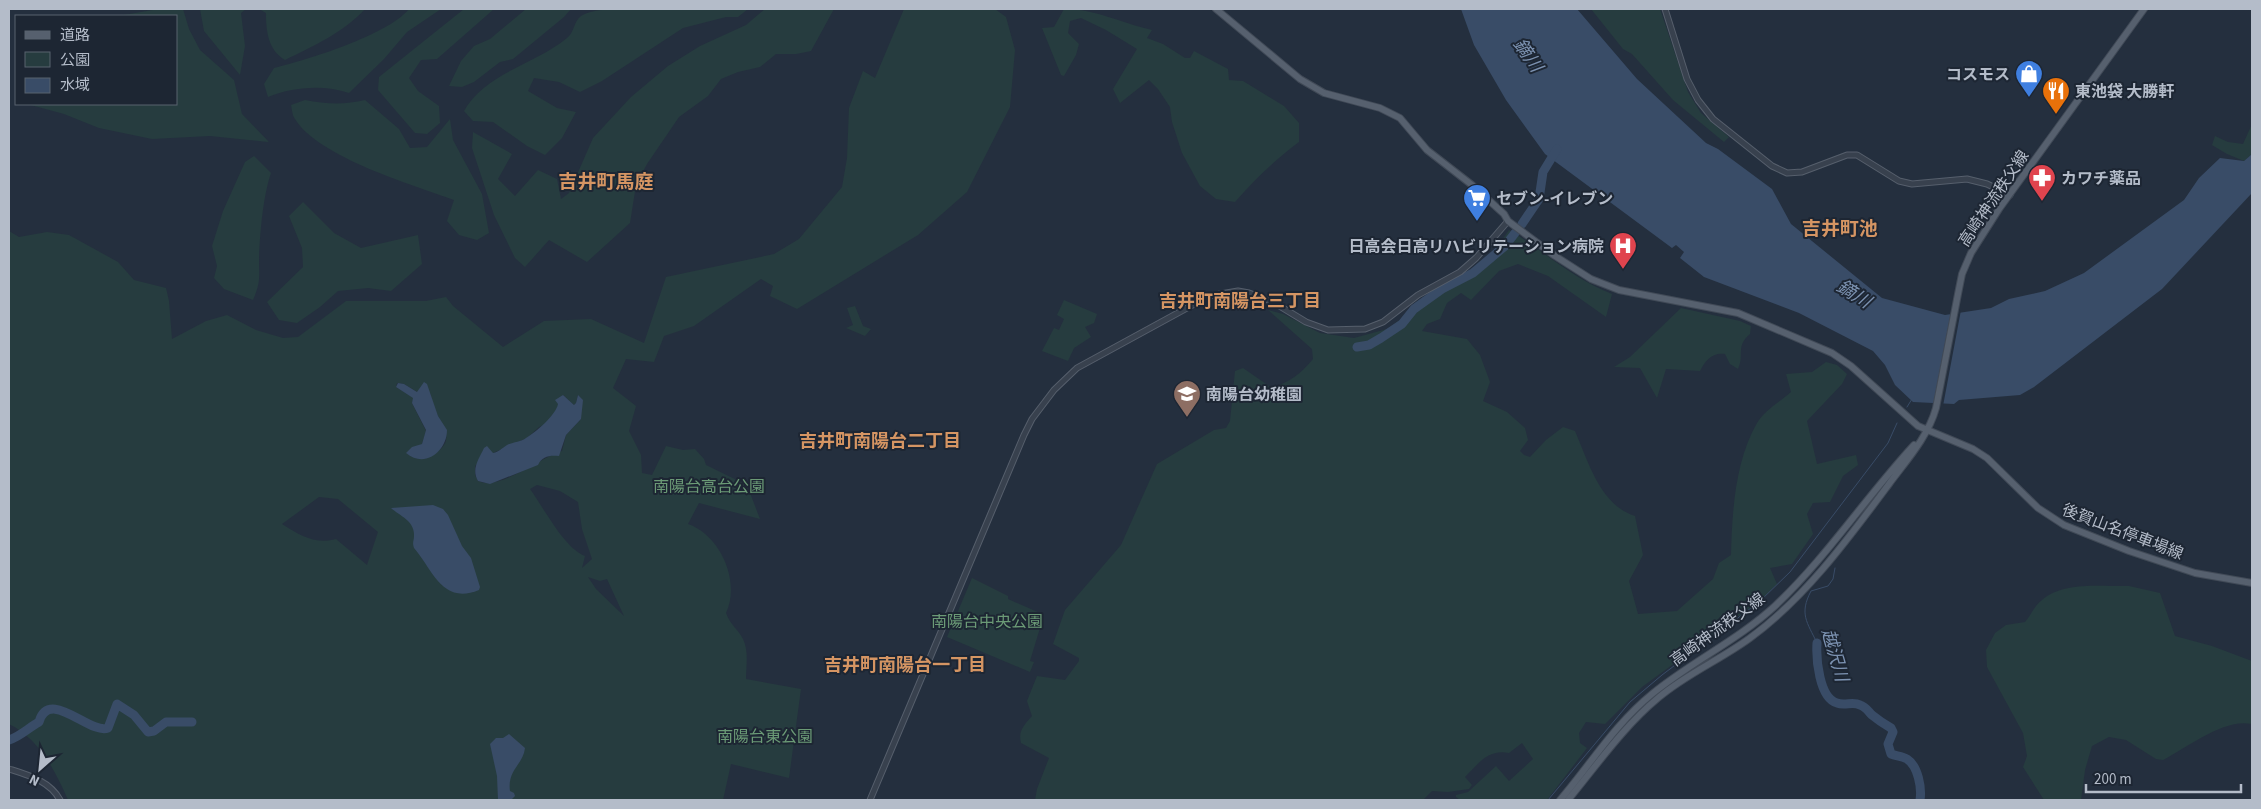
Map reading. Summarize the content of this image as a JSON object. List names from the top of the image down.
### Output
{
  "streets": {
    "main road": ["高崎神流秩父線", "後賀山名停車場線"]
  },
  "crossings": [
    ["高崎神流秩父線", "後賀山名停車場線"]
  ],
  "districts": [
    "吉井町馬庭",
    "吉井町池",
    "吉井町南陽台三丁目",
    "吉井町南陽台二丁目",
    "吉井町南陽台一丁目"
  ],
  "water": ["鏑川", "越沢川"],
  "parks": ["南陽台高台公園", "南陽台中央公園", "南陽台東公園"],
  "places": {
    "shop": ["コスモス"],
    "restaurant": ["東池袋 大勝軒"],
    "pharmacy": ["カワチ薬品"],
    "supermarket": ["セブン-イレブン"],
    "hospital": ["日高会日高リハビリテーション病院"],
    "school or university": ["南陽台幼稚園"]
  },
  "legend": ["道路", "公園", "水域"],
  "scale_bar": "200 m",
  "north": "bottom left"
}
